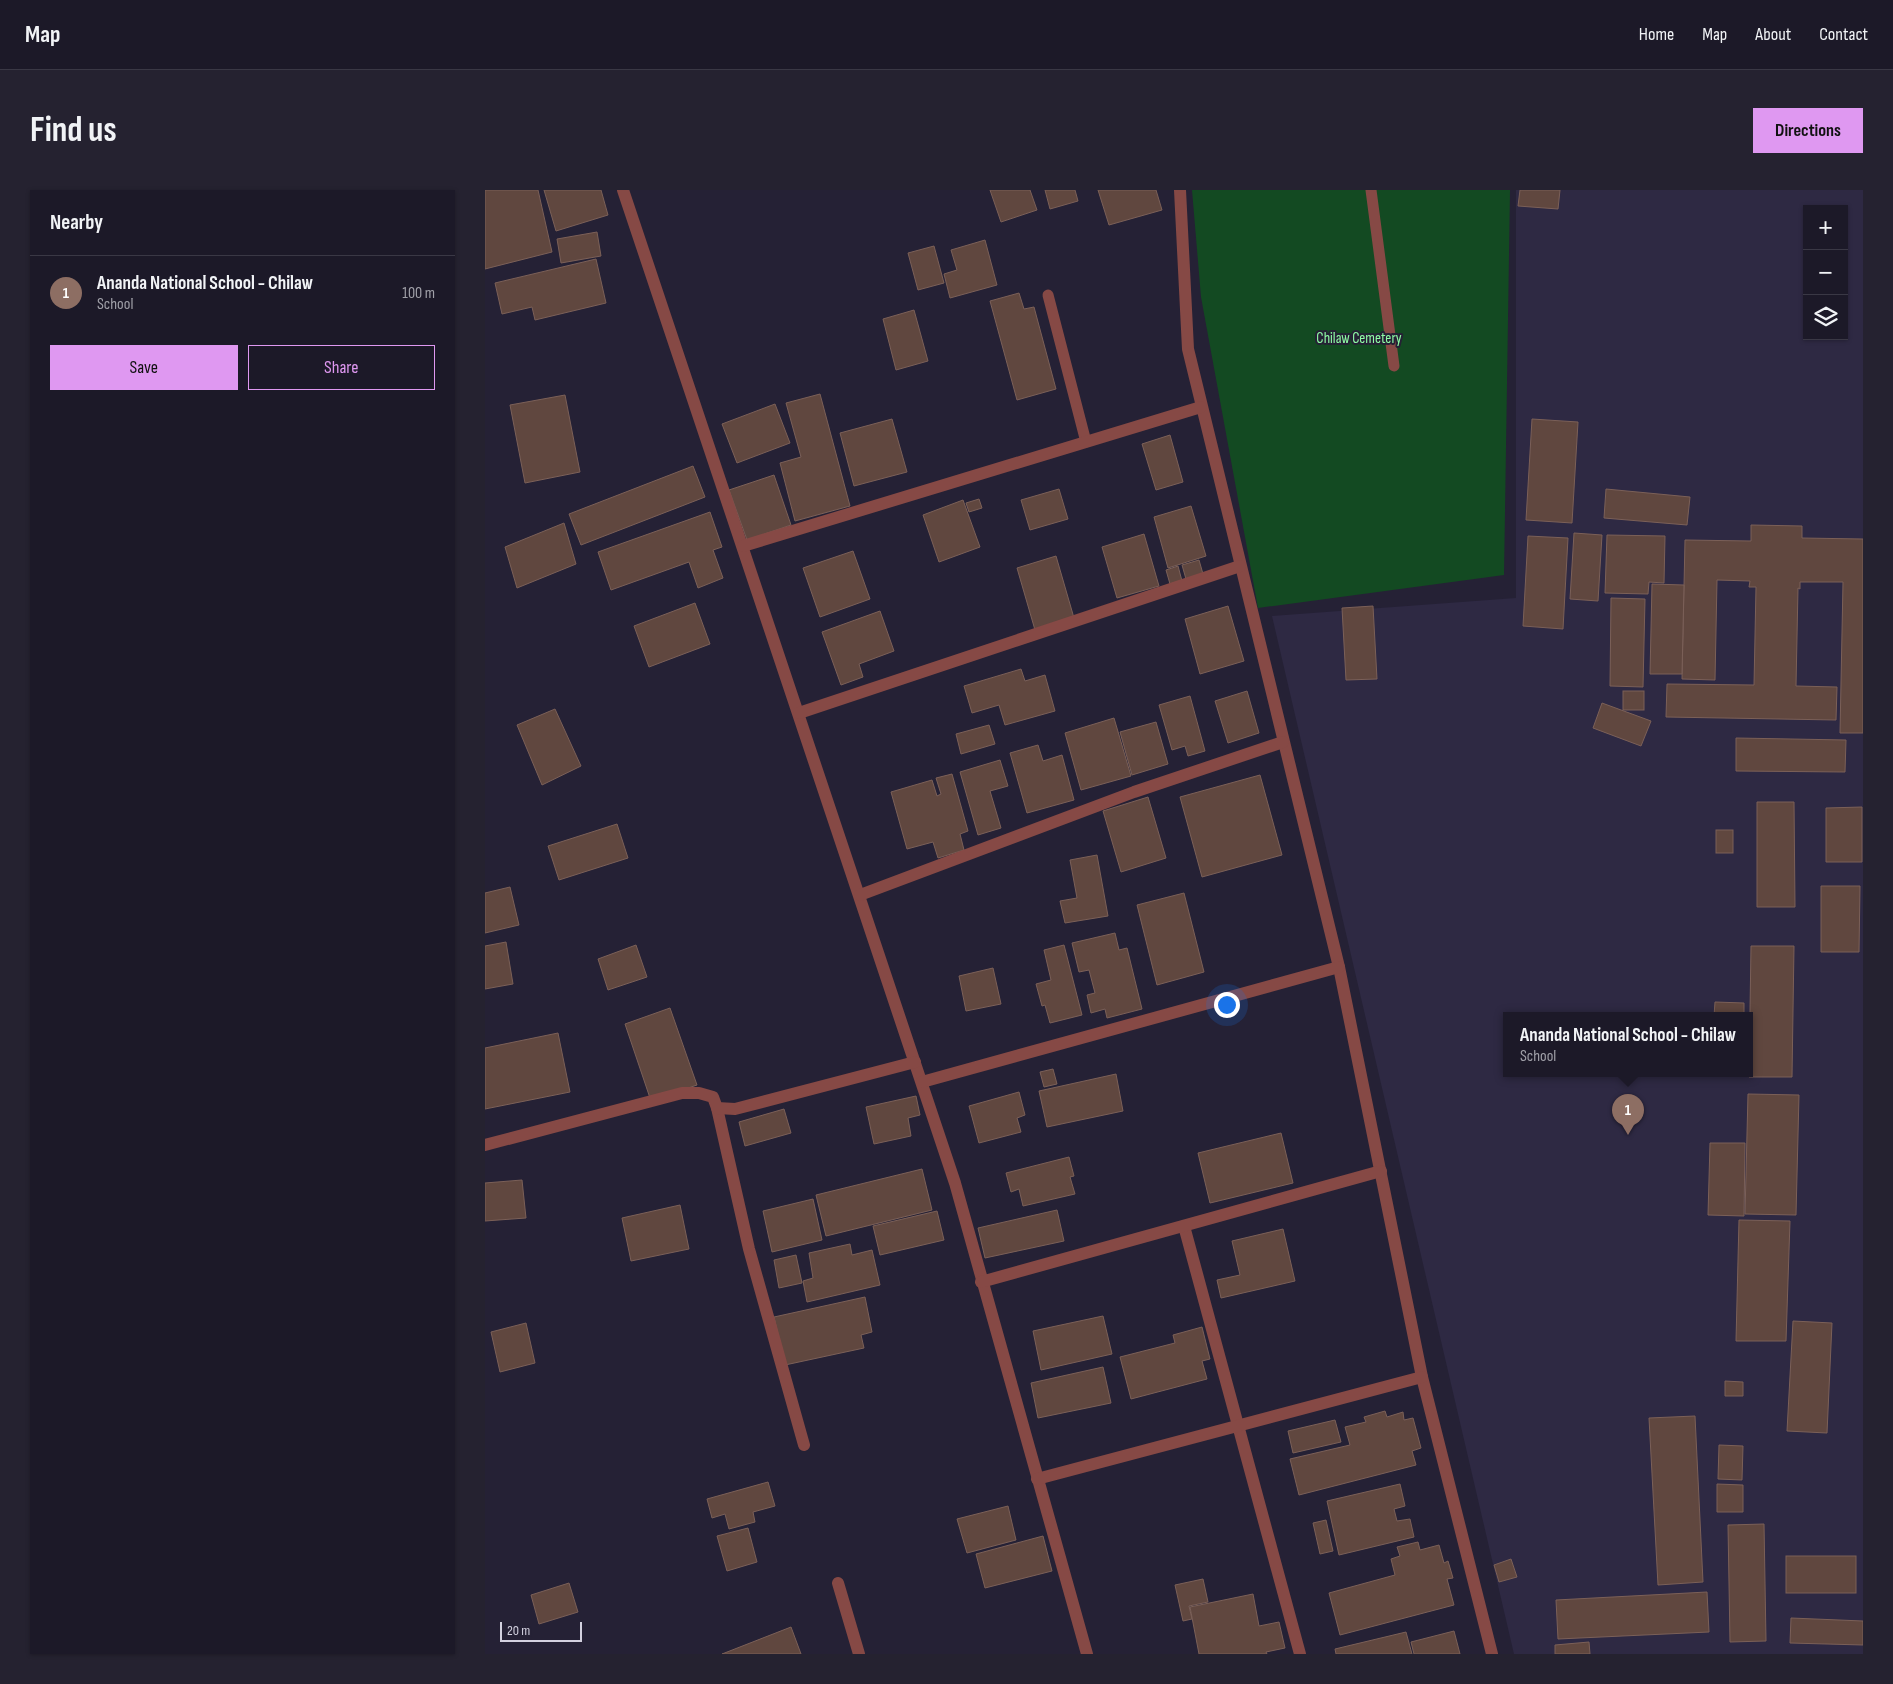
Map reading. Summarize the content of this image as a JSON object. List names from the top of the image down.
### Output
{
  "parks": ["Chilaw Cemetery"],
  "scale_bar": "20 m",
  "page": {
    "header": "Map",
    "nav": [
      "Home",
      "Map",
      "About",
      "Contact"
    ],
    "buttons": [
      "Directions",
      ["Save", "Share"]
    ],
    "title": "Find us",
    "heading": "Nearby",
    "map_buttons": ["+", "−"],
    "list": [
      {
        "mark": "1",
        "name": "Ananda National School - Chilaw",
        "note": "School",
        "value": "100 m"
      }
    ],
    "popup": ["Ananda National School - Chilaw", "School"],
    "pins": "1",
    "scale": "20 m"
  }
}
